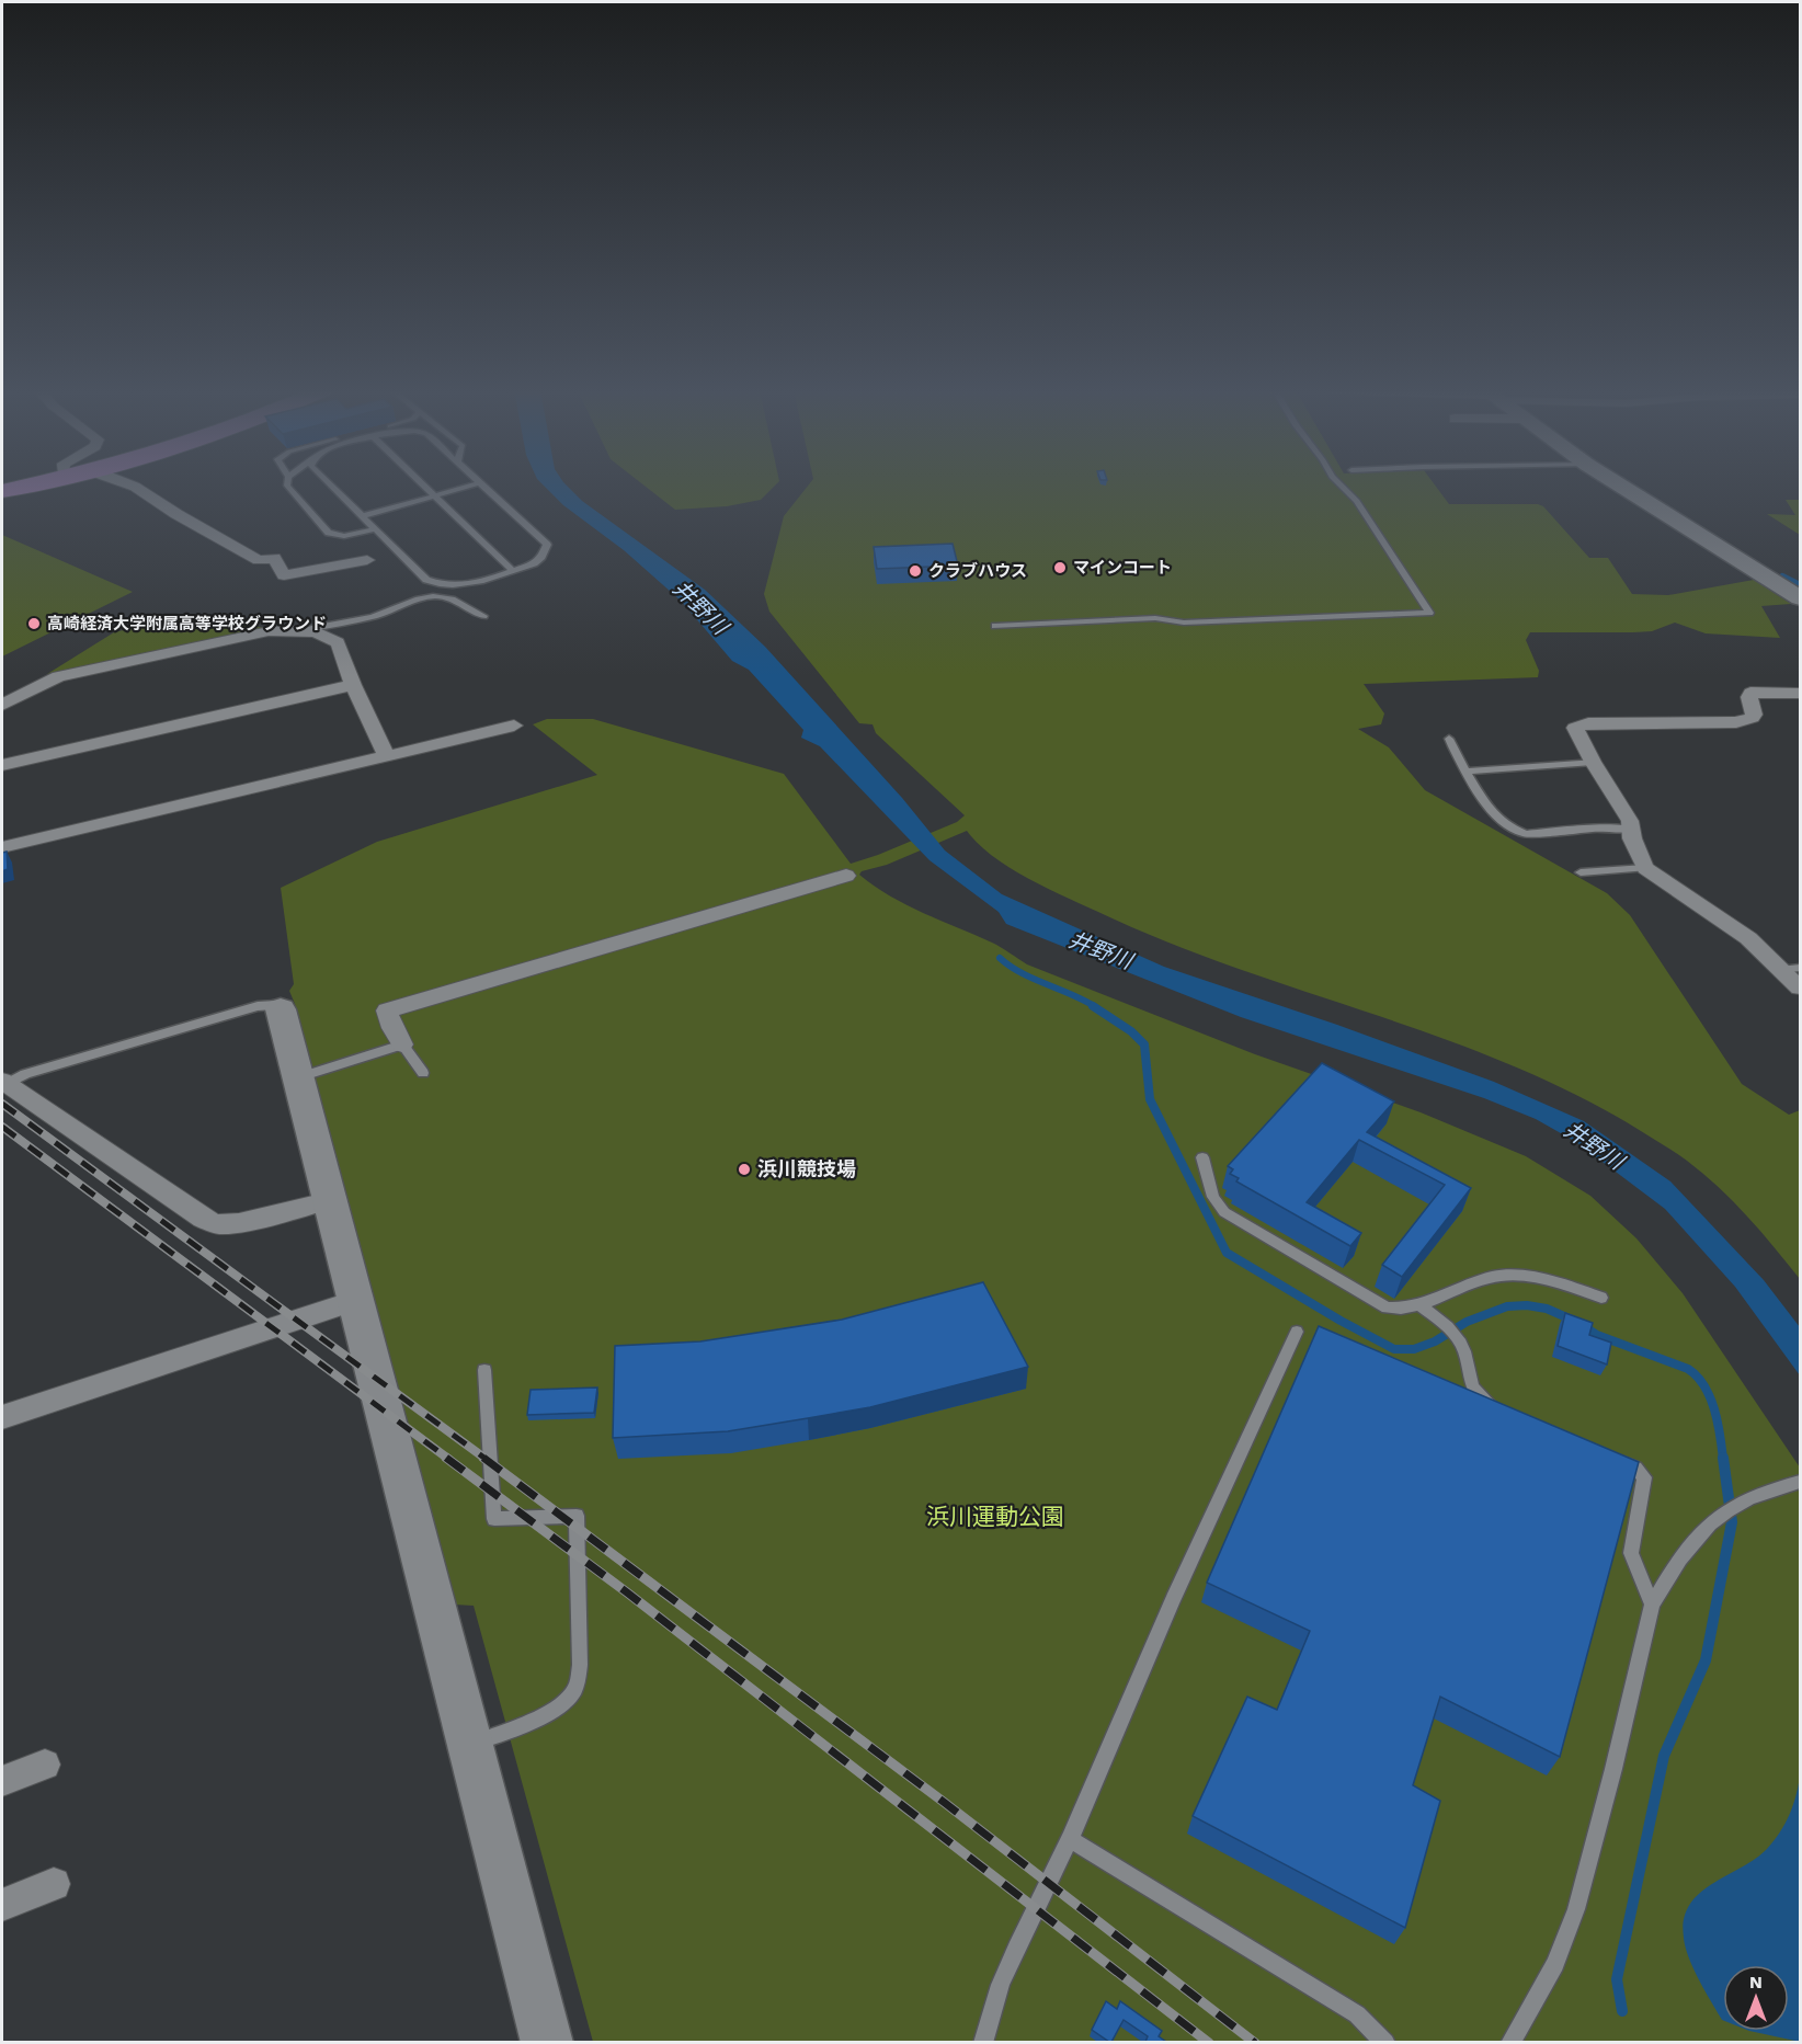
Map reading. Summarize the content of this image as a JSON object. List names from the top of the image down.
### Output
{
  "water": ["井野川"],
  "parks": ["浜川運動公園"],
  "places": [
    "マインコート",
    "クラブハウス",
    "高崎経済大学附属高等学校グラウンド",
    "浜川競技場"
  ],
  "north": "top"
}
